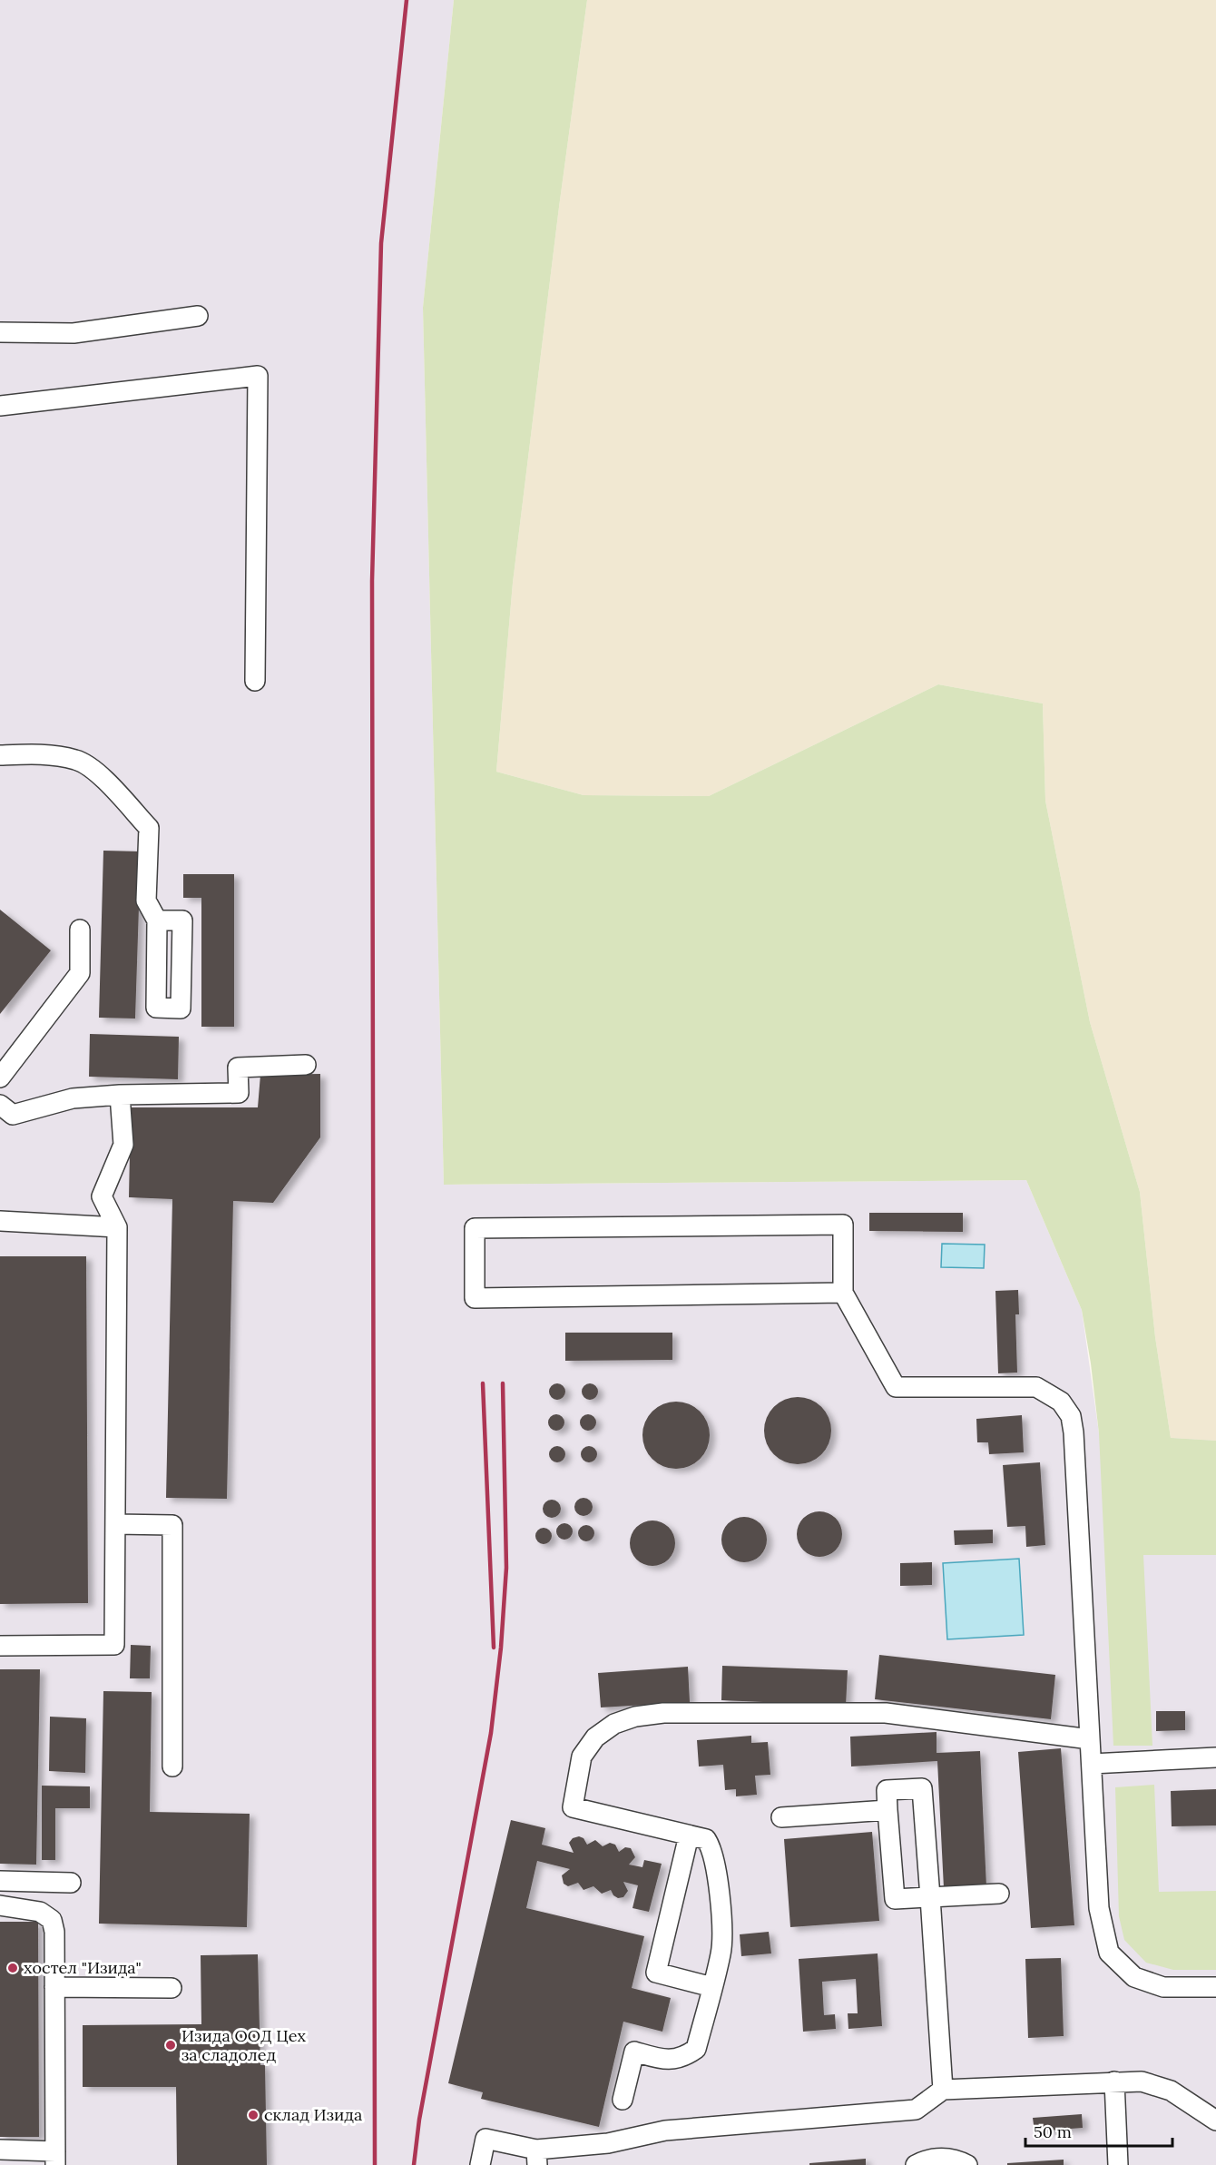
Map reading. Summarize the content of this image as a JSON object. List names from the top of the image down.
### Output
{
  "places": ["хостел \"Изида\"", "Изида ООД Цех за сладолед", "склад Изида"],
  "scale_bar": "50 m"
}
